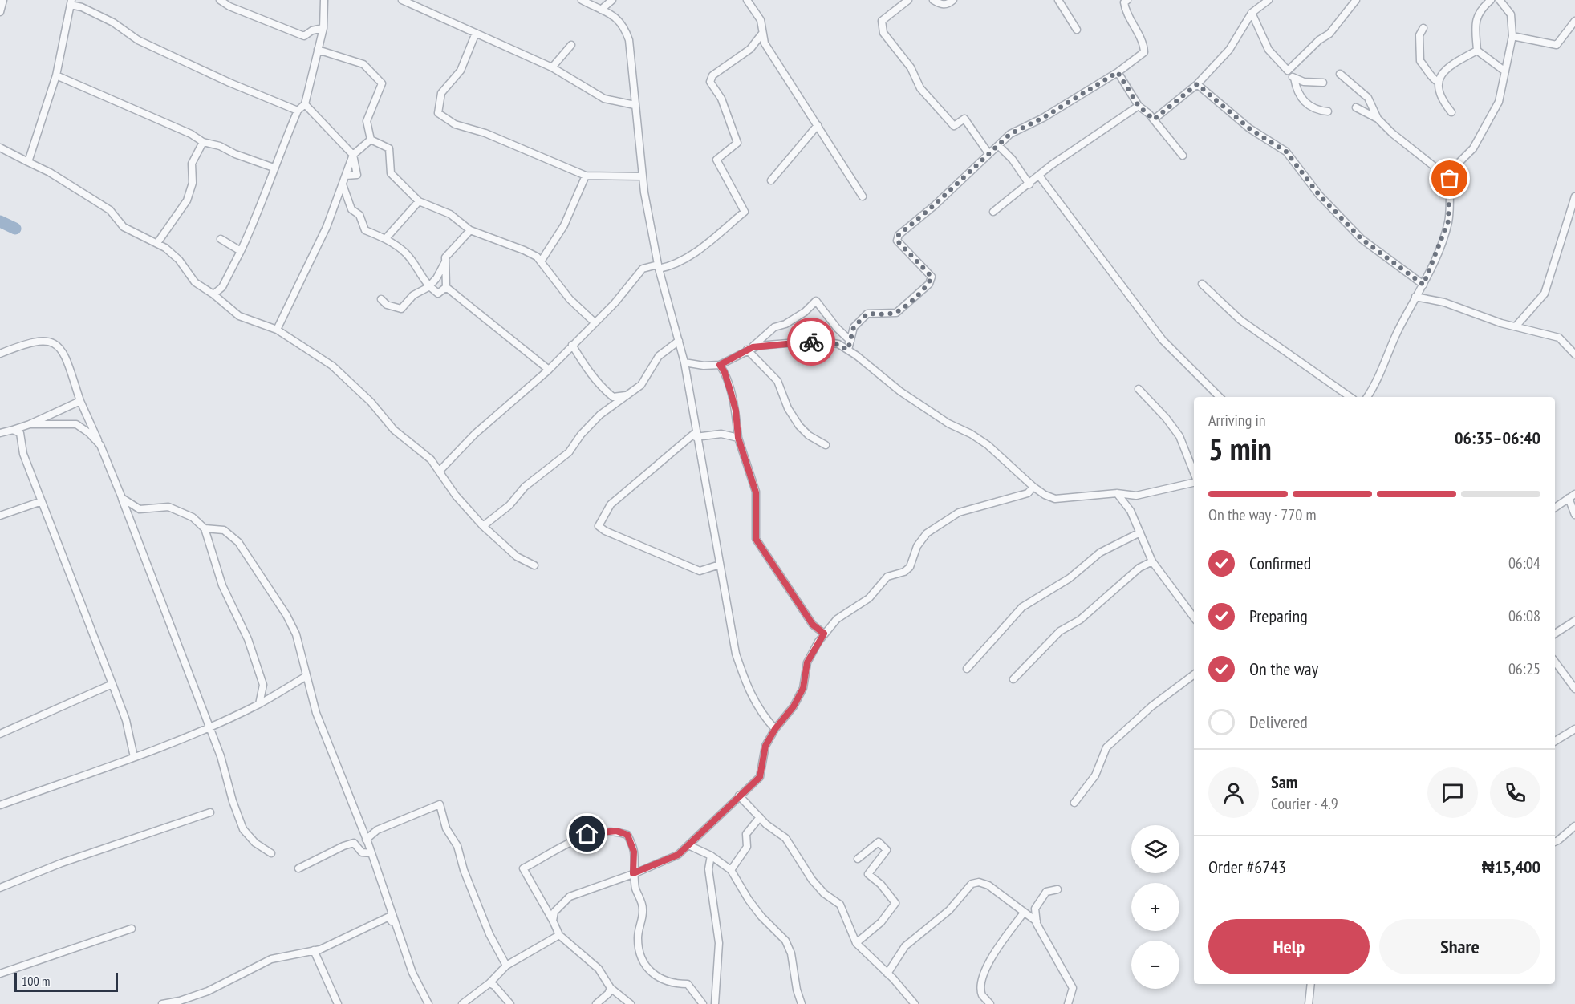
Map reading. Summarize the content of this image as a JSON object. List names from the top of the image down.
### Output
{
  "scale_bar": "100 m",
  "page": {
    "heading": ["5 min", "Arriving in", "06:35–06:40"],
    "panel": [
      "Sam",
      "Courier · 4.9",
      "Order #6743",
      "₦15,400"
    ],
    "bar": "On the way · 770 m",
    "list": [
      ["Confirmed", "06:04"],
      ["Preparing", "06:08"],
      ["On the way", "06:25"],
      "Delivered"
    ],
    "map_buttons": ["+", "−"],
    "buttons": ["Help", "Share"],
    "scale": "100 m"
  }
}
